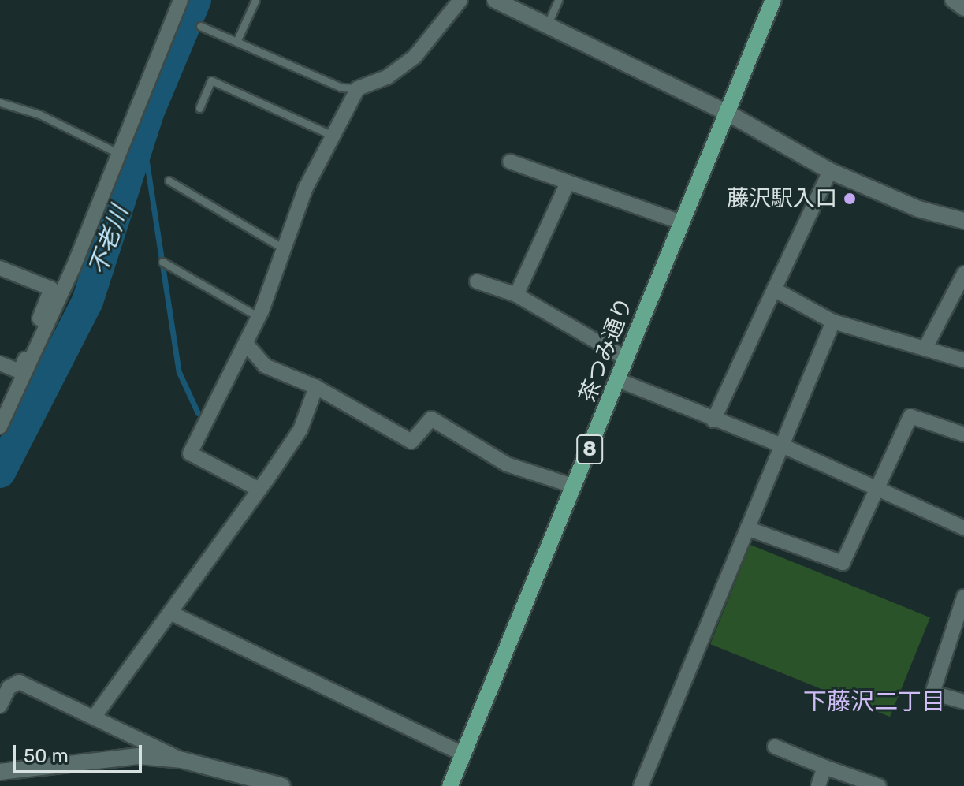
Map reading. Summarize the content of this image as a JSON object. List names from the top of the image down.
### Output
{
  "streets": {
    "main road": ["茶つみ通り", "8"]
  },
  "districts": ["下藤沢二丁目"],
  "water": ["不老川"],
  "places": ["藤沢駅入口"],
  "scale_bar": "50 m"
}
